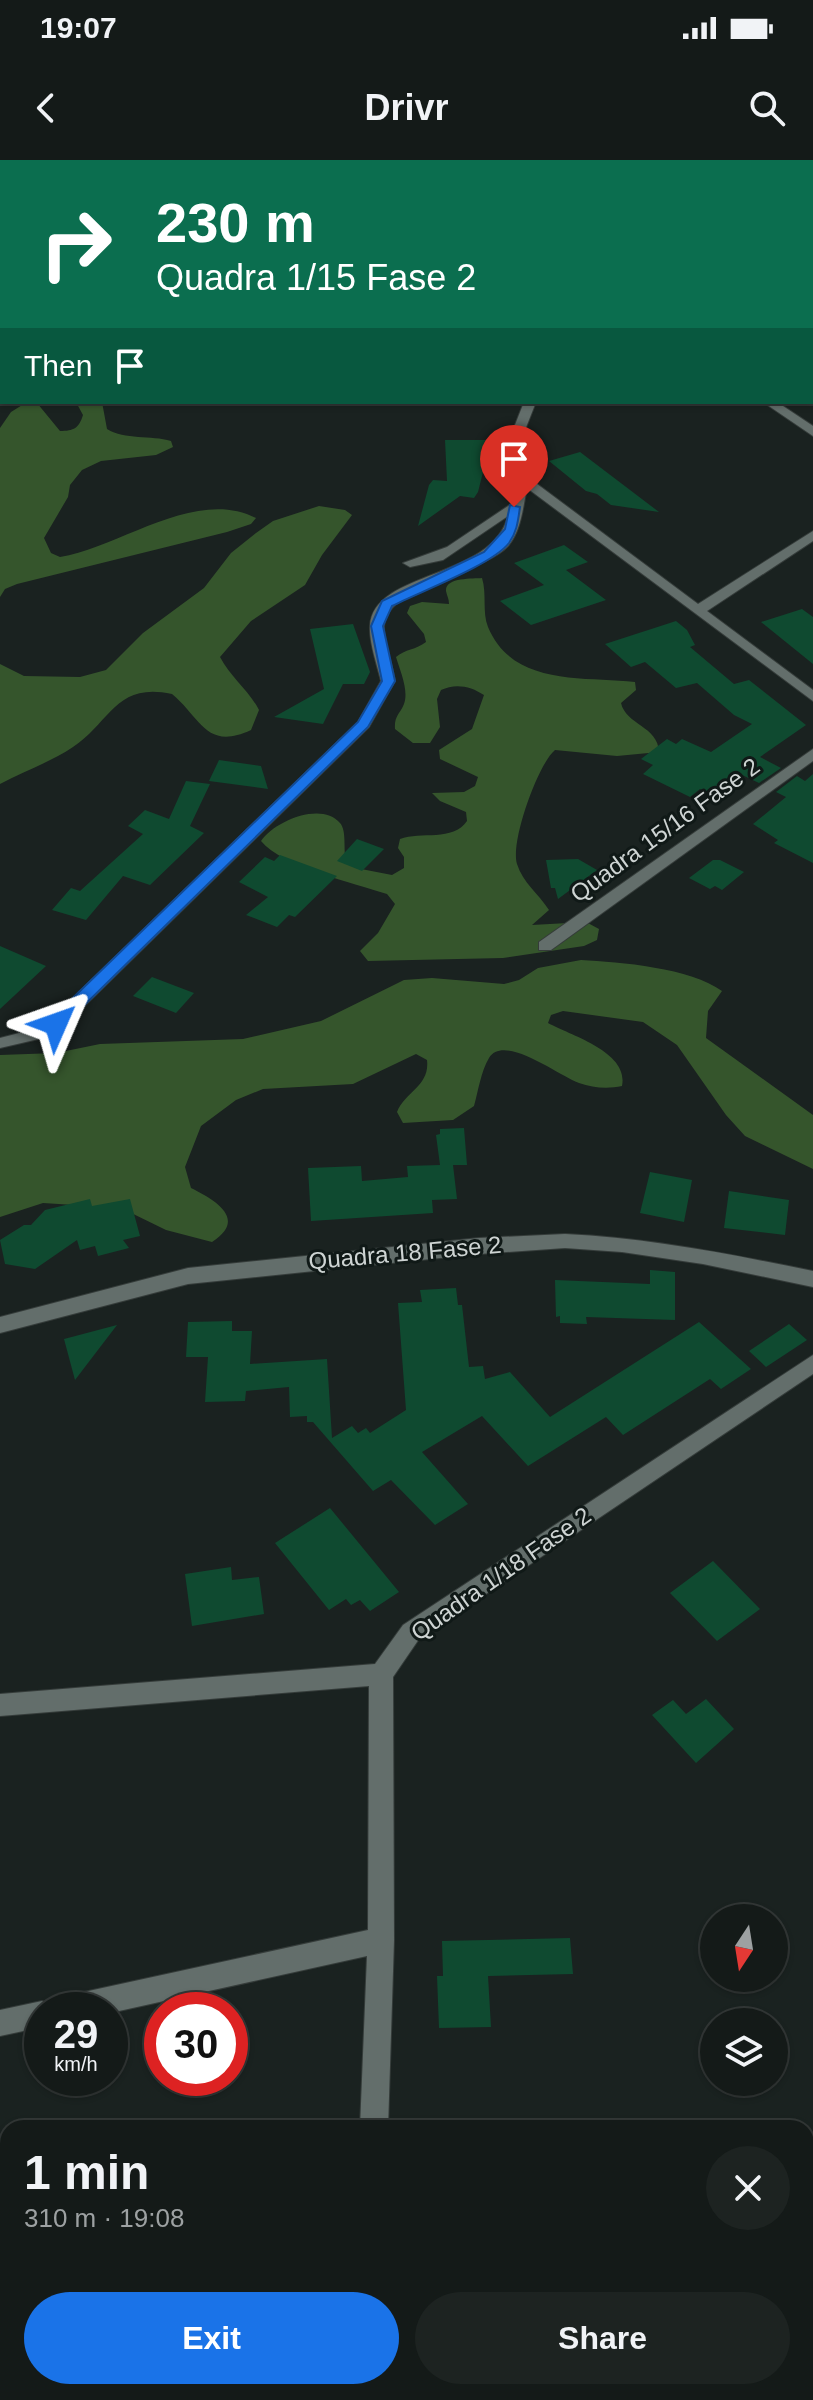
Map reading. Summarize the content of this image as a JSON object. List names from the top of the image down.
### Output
{
  "streets": {
    "street": ["Quadra 15/16 Fase 2", "Quadra 18 Fase 2", "Quadra 1/18 Fase 2"]
  },
  "north": "bottom",
  "page": {
    "status": "19:07",
    "header": "Drivr",
    "turn": ["230 m", "Quadra 1/15 Fase 2"],
    "then": "Then",
    "speed": "29 km/h",
    "limit": "30",
    "heading": ["1 min", "310 m · 19:08"],
    "buttons": ["Exit", "Share"]
  }
}
